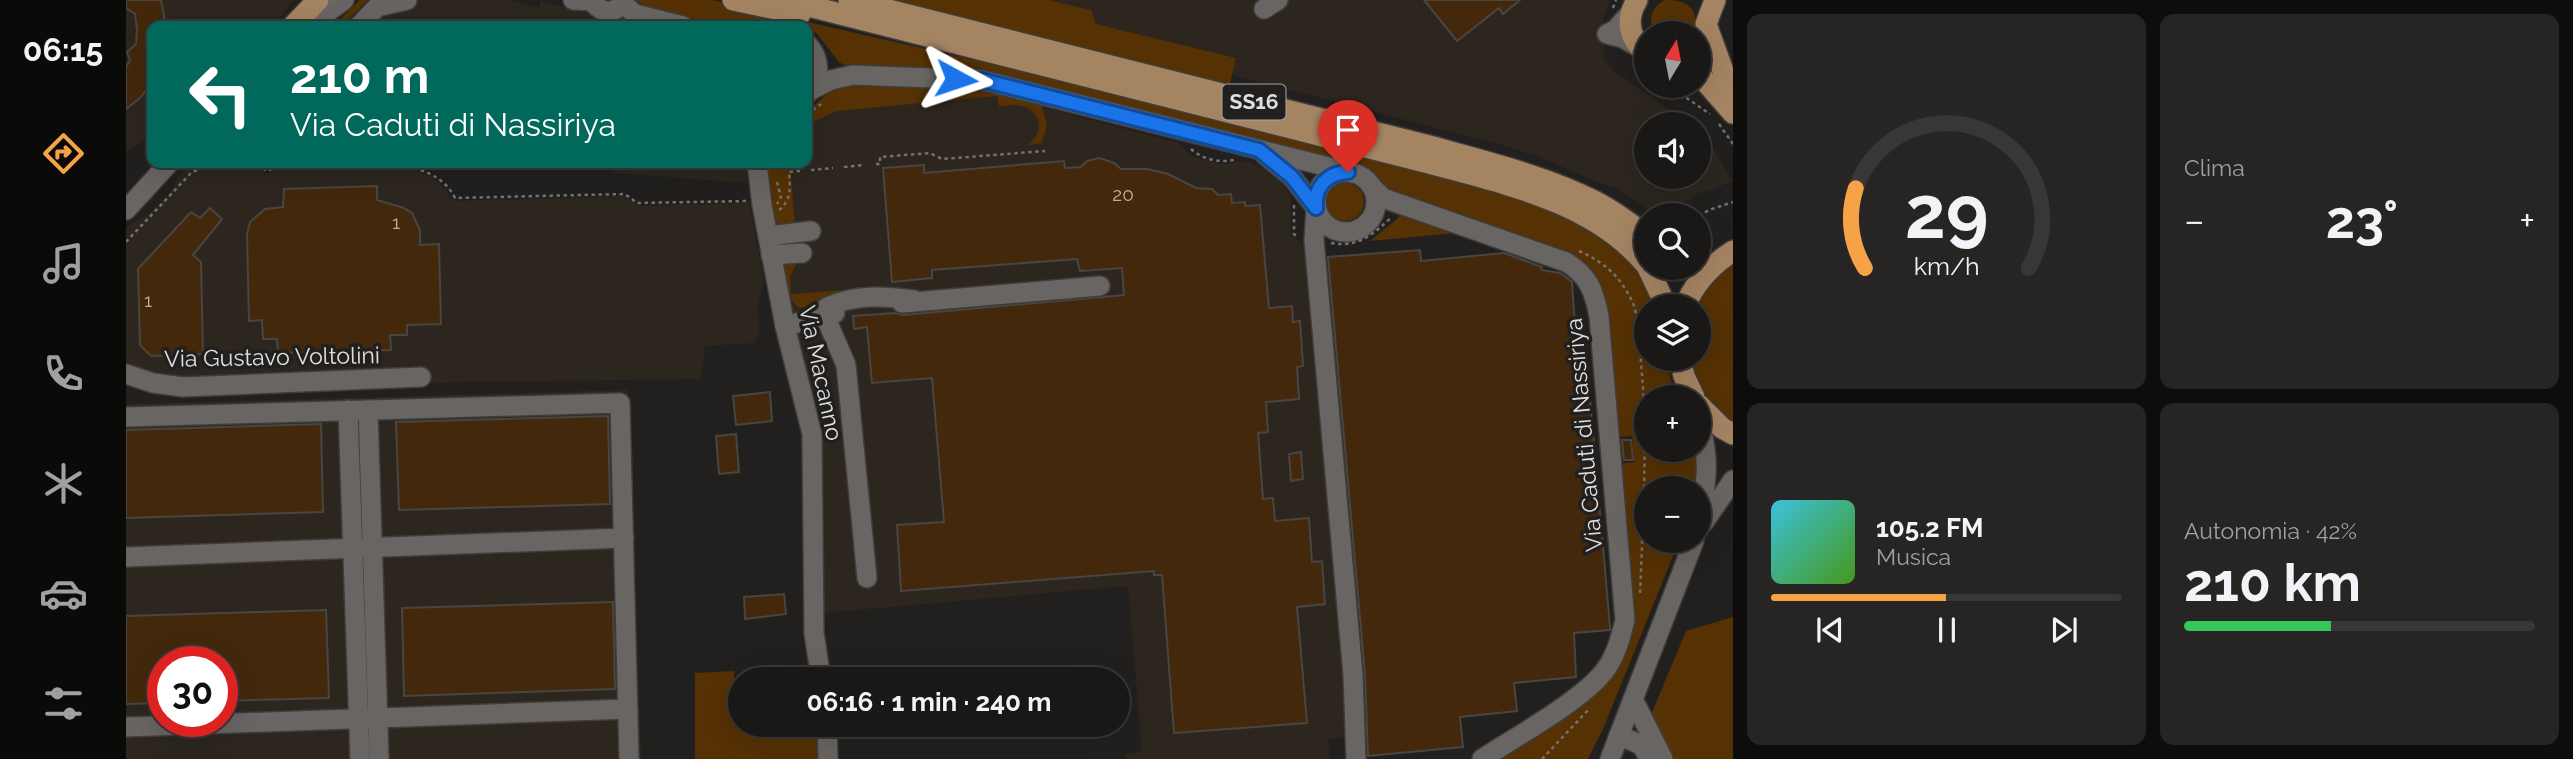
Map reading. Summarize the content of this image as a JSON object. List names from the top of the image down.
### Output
{
  "streets": {
    "main road": ["SS16"],
    "street": ["Via Gustavo Voltolini", "Via Macanno", "Via Caduti di Nassiriya"]
  },
  "house_numbers": ["20", "1", "1"],
  "north": "top",
  "page": {
    "tabs": "06:15",
    "tile": [
      "Clima",
      ["Autonomia · 42%", "210 km"]
    ],
    "map_buttons": ["+", "−"],
    "turn": ["210 m", "Via Caduti di Nassiriya"],
    "heat": ["−", "23°", "+"],
    "song": ["105.2 FM", "Musica"],
    "limit": "30",
    "trip": "06:16 · 1 min · 240 m",
    "gauge": ["29", "km/h"]
  }
}
